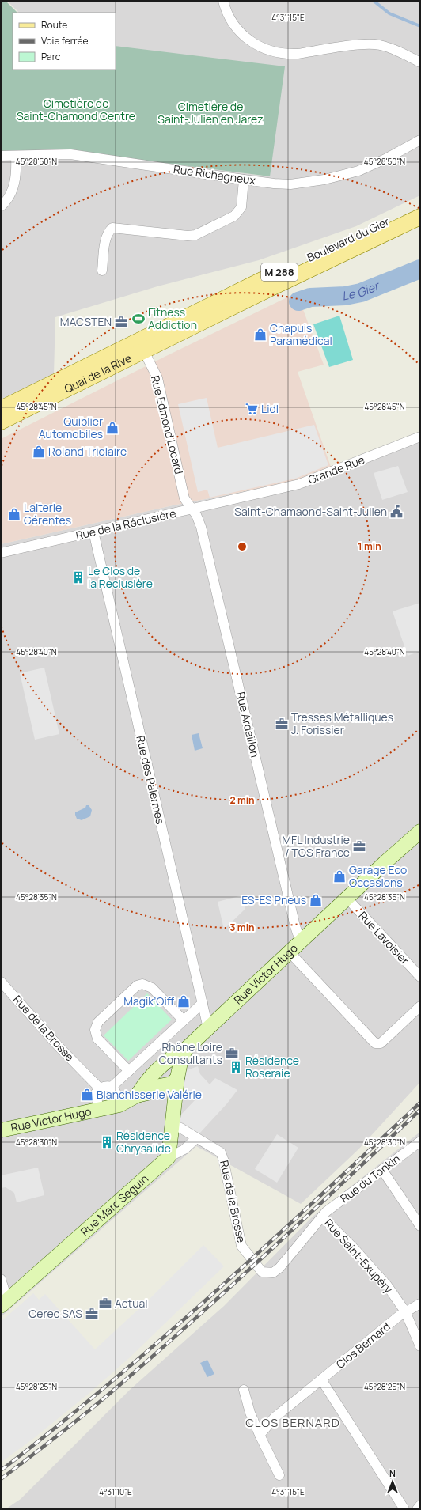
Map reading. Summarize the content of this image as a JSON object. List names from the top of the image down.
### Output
{
  "streets": {
    "main road": [
      "Boulevard du Gier",
      "M 288",
      "Quai de la Rive",
      "Rue Victor Hugo",
      "Rue Marc Seguin"
    ],
    "street": [
      "Rue Richagneux",
      "Rue Edmond Locard",
      "Grande Rue",
      "Rue de la Réclusière",
      "Rue Ardaillon",
      "Rue des Palermes",
      "Rue Lavoisier",
      "Rue de la Brosse",
      "Rue du Tonkin",
      "Rue Saint-Exupéry",
      "Clos Bernard"
    ]
  },
  "crossings": [
    ["Boulevard du Gier", "Quai de la Rive"],
    ["Boulevard du Gier", "Rue Edmond Locard"],
    ["Quai de la Rive", "Rue Edmond Locard"],
    ["Rue Edmond Locard", "Rue de la Réclusière"],
    ["Rue Edmond Locard", "Rue Ardaillon"],
    ["Grande Rue", "Rue de la Réclusière"],
    ["Rue de la Réclusière", "Rue Ardaillon"],
    ["Rue de la Réclusière", "Rue des Palermes"],
    ["Rue Ardaillon", "Rue Victor Hugo"],
    ["Rue des Palermes", "Rue Victor Hugo"],
    ["Rue Lavoisier", "Rue Victor Hugo"],
    ["Rue de la Brosse", "Rue du Tonkin"],
    ["Rue de la Brosse", "Rue Saint-Exupéry"],
    ["Rue du Tonkin", "Rue Saint-Exupéry"],
    ["Rue Saint-Exupéry", "Clos Bernard"]
  ],
  "districts": ["CLOS BERNARD"],
  "water": ["Le Gier"],
  "parks": ["Cimetière de Saint-Chamond Centre", "Cimetière de Saint-Julien en Jarez"],
  "places": {
    "sports": ["Fitness Addiction"],
    "office": [
      "MACSTEN",
      "Tresses Métalliques J. Forissier",
      "MFL Industrie / TOS France",
      "Rhône Loire Consultants",
      "Actual",
      "Cerec SAS"
    ],
    "shop": [
      "Chapuis Paramédical",
      "Quiblier Automobiles",
      "Roland Triolaire",
      "Laiterie Gérentes",
      "Garage Eco Occasions",
      "ES-ES Pneus",
      "Magik’Oiff",
      "Blanchisserie Valérie"
    ],
    "supermarket": ["Lidl"],
    "public building": ["Saint-Chamaond-Saint-Julien"],
    "building": ["Le Clos de la Reclusière", "Résidence Roseraie", "Résidence Chrysalide"]
  },
  "legend": ["Route", "Voie ferrée", "Parc"],
  "north": "top",
  "coordinates": [
    "4°31'15\"E",
    "45°28'50\"N",
    "45°28'45\"N",
    "45°28'40\"N",
    "45°28'35\"N",
    "45°28'30\"N",
    "45°28'25\"N",
    "4°31'10\"E"
  ],
  "rings": ["1 min", "2 min", "3 min"]
}
